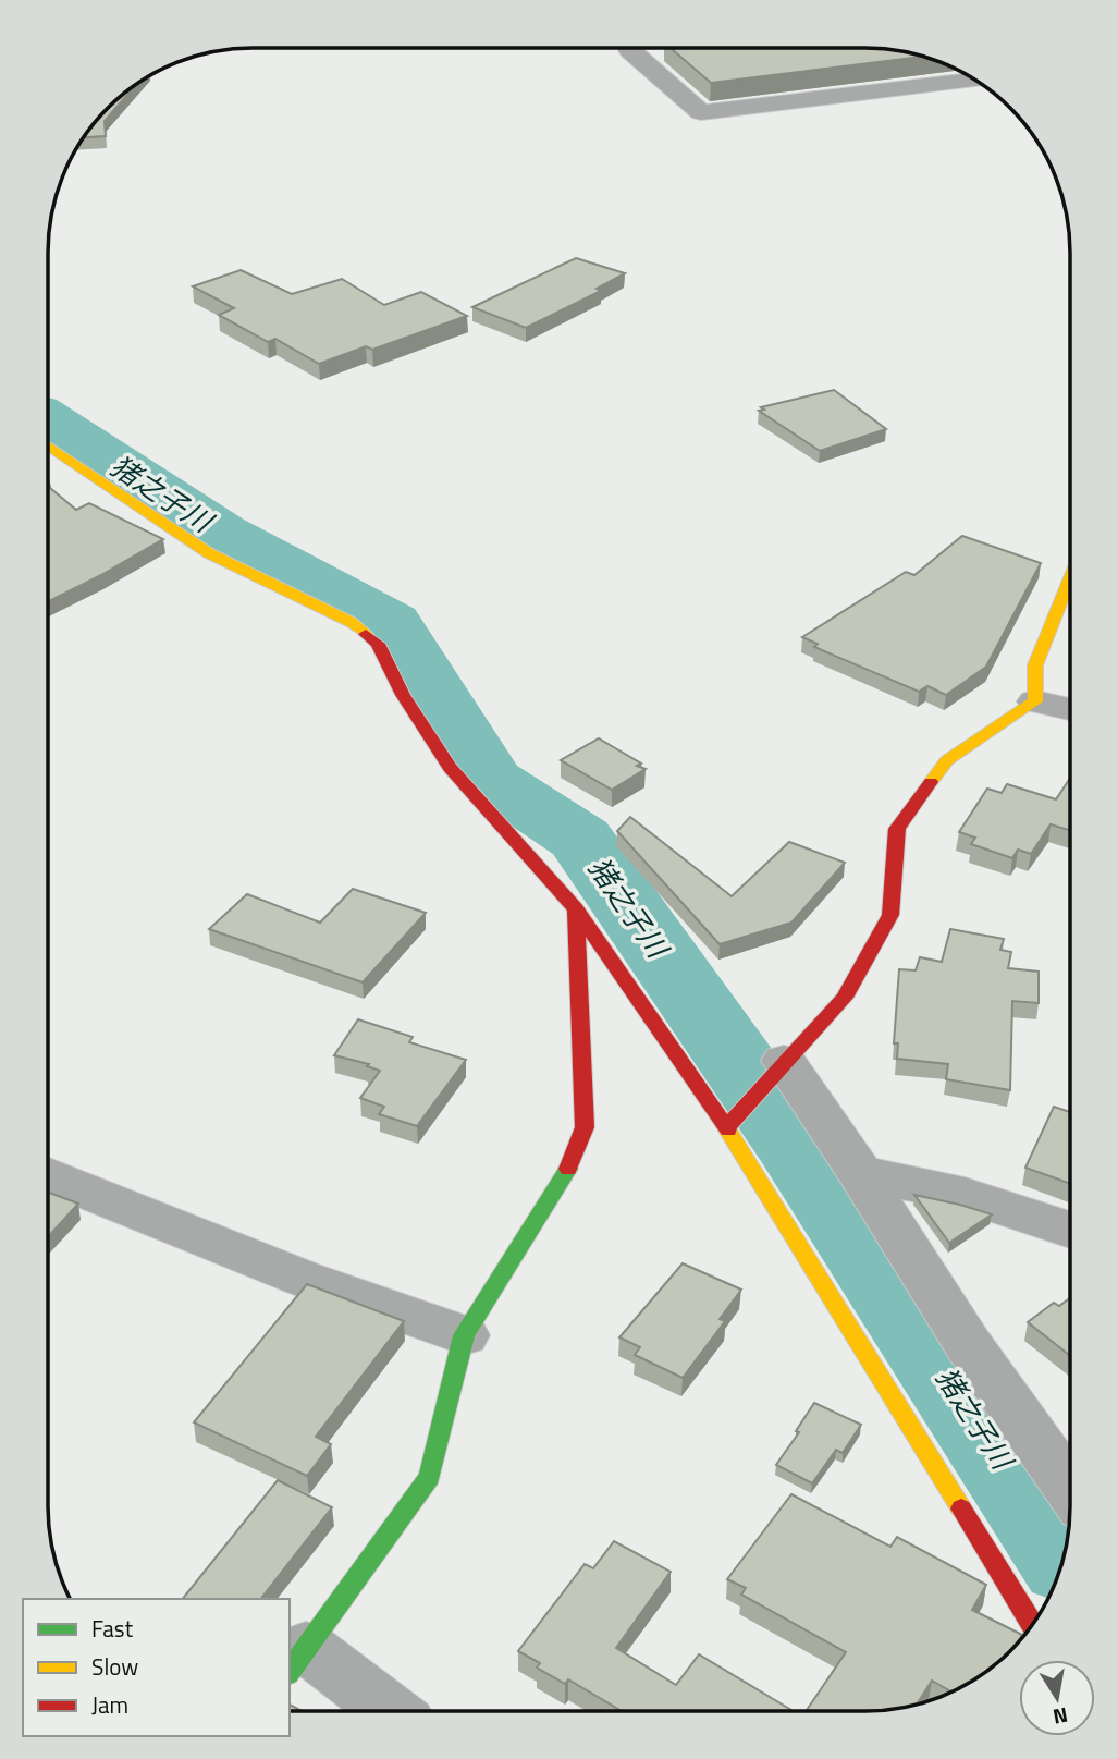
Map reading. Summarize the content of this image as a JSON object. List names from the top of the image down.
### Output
{
  "water": ["猪之子川"],
  "legend": ["Fast", "Slow", "Jam"],
  "north": "bottom"
}
